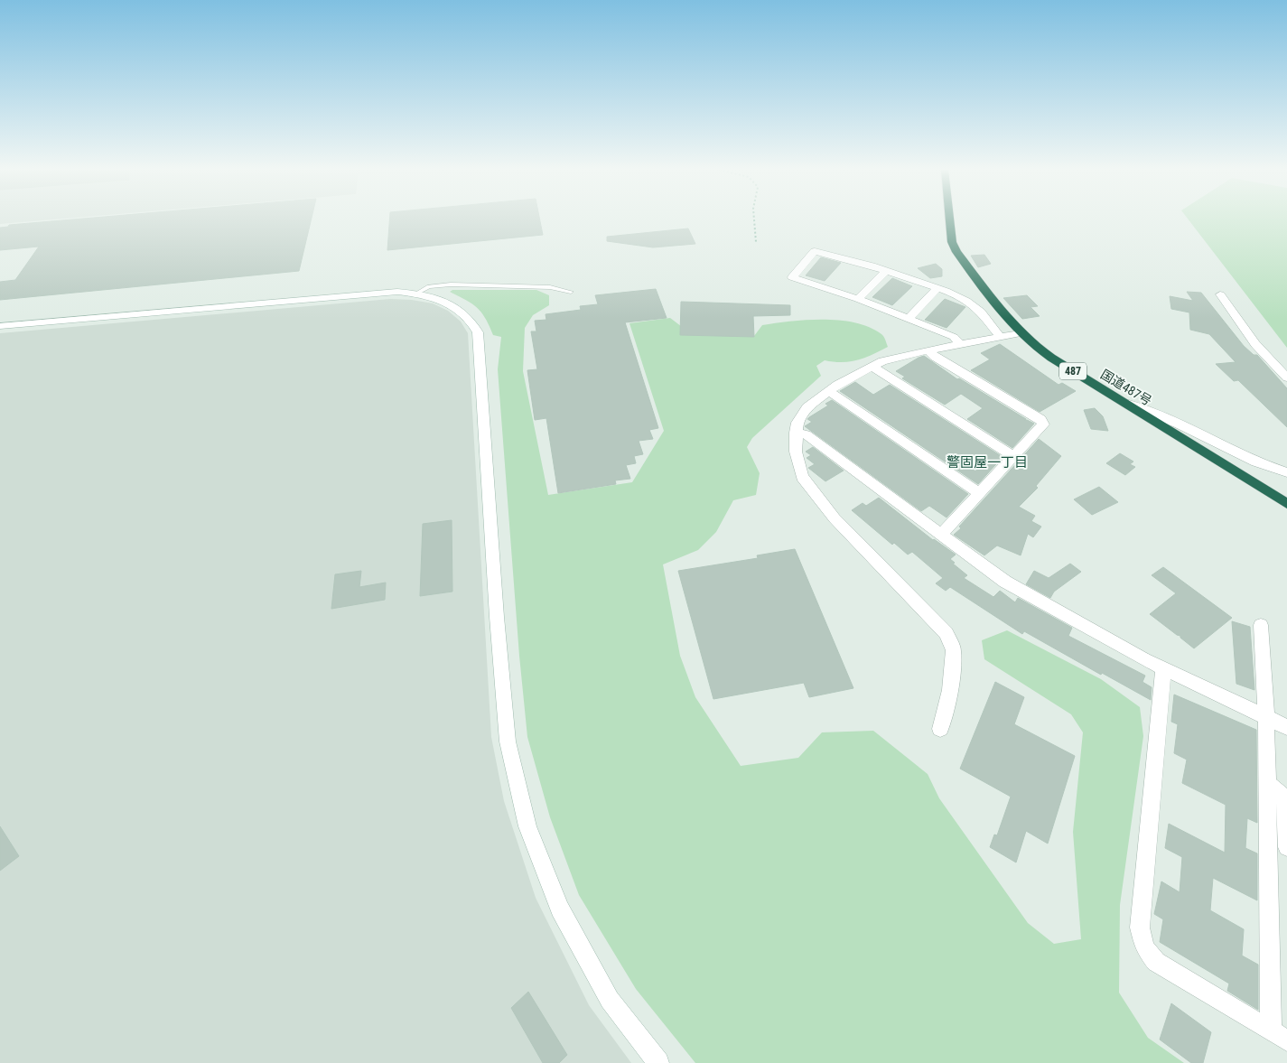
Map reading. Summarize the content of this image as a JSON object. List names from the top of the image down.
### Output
{
  "streets": {
    "highway": ["487", "国道487号"]
  },
  "districts": ["警固屋一丁目"]
}
